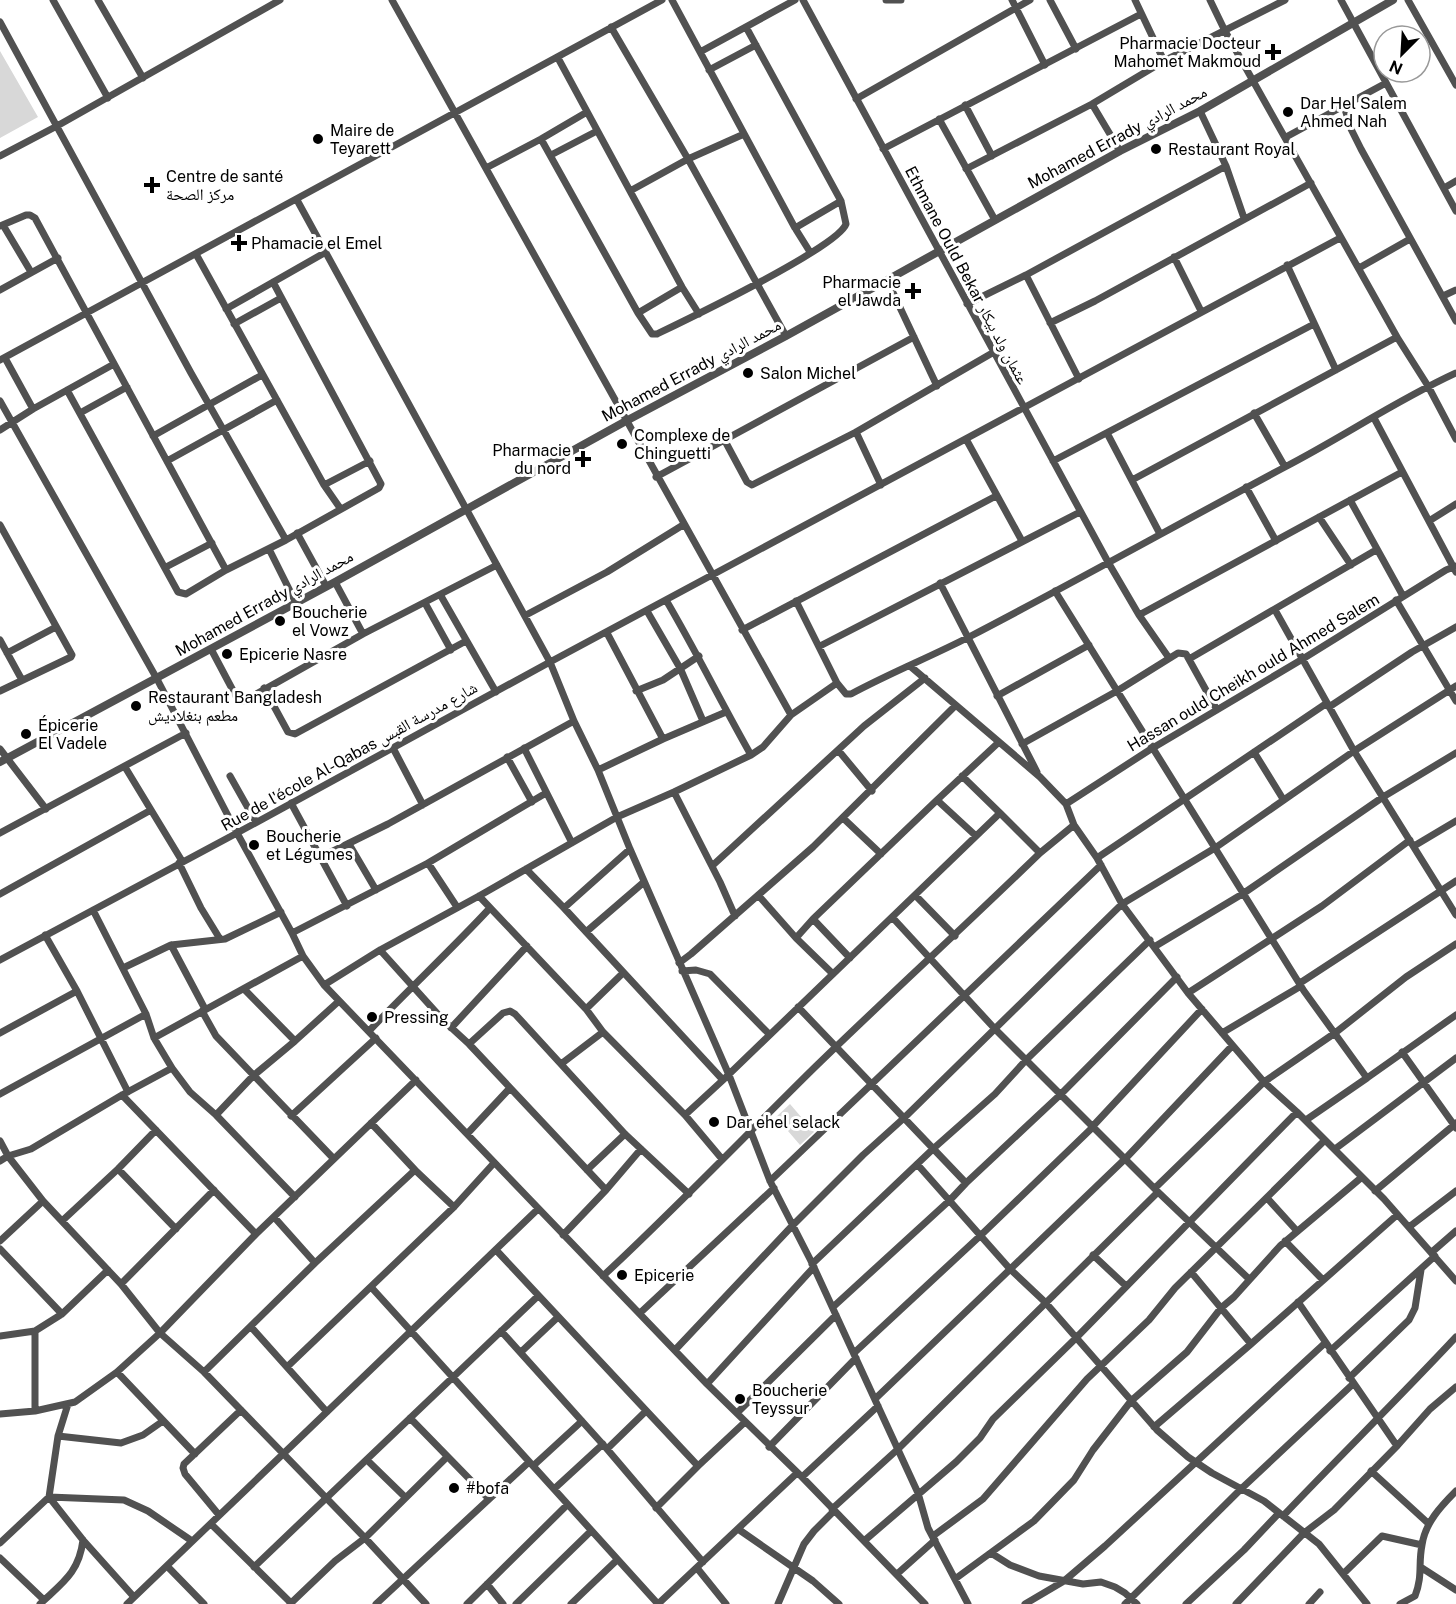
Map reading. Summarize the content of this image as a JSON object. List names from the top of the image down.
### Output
{
  "streets": {
    "street": [
      "Mohamed Errady محمد الرادي",
      "Ethmane Ould Bekar عثمان ولد بيكار",
      "Hassan ould Cheikh ould Ahmed Salem",
      "Rue de l'école Al-Qabas شارع مدرسة القبس"
    ]
  },
  "crossings": [
    ["Mohamed Errady محمد الرادي", "Ethmane Ould Bekar عثمان ولد بيكار"],
    ["Ethmane Ould Bekar عثمان ولد بيكار", "Rue de l'école Al-Qabas شارع مدرسة القبس"]
  ],
  "places": {
    "health": [
      "Pharmacie Docteur Mahomet Makmoud",
      "Centre de santé مركز الصحة",
      "Phamacie el Emel",
      "Pharmacie el Jawda",
      "Pharmacie du nord"
    ],
    "other": [
      "Dar Hel Salem Ahmed Nah",
      "Maire de Teyarett",
      "Restaurant Royal",
      "Salon Michel",
      "Complexe de Chinguetti",
      "Boucherie el Vowz",
      "Epicerie Nasre",
      "Restaurant Bangladesh مطعم بنغلاديش",
      "Épicerie El Vadele",
      "Boucherie et Légumes",
      "Pressing",
      "Dar ehel selack",
      "Epicerie",
      "Boucherie Teyssur",
      "#bofa"
    ]
  },
  "north": "bottom left"
}
